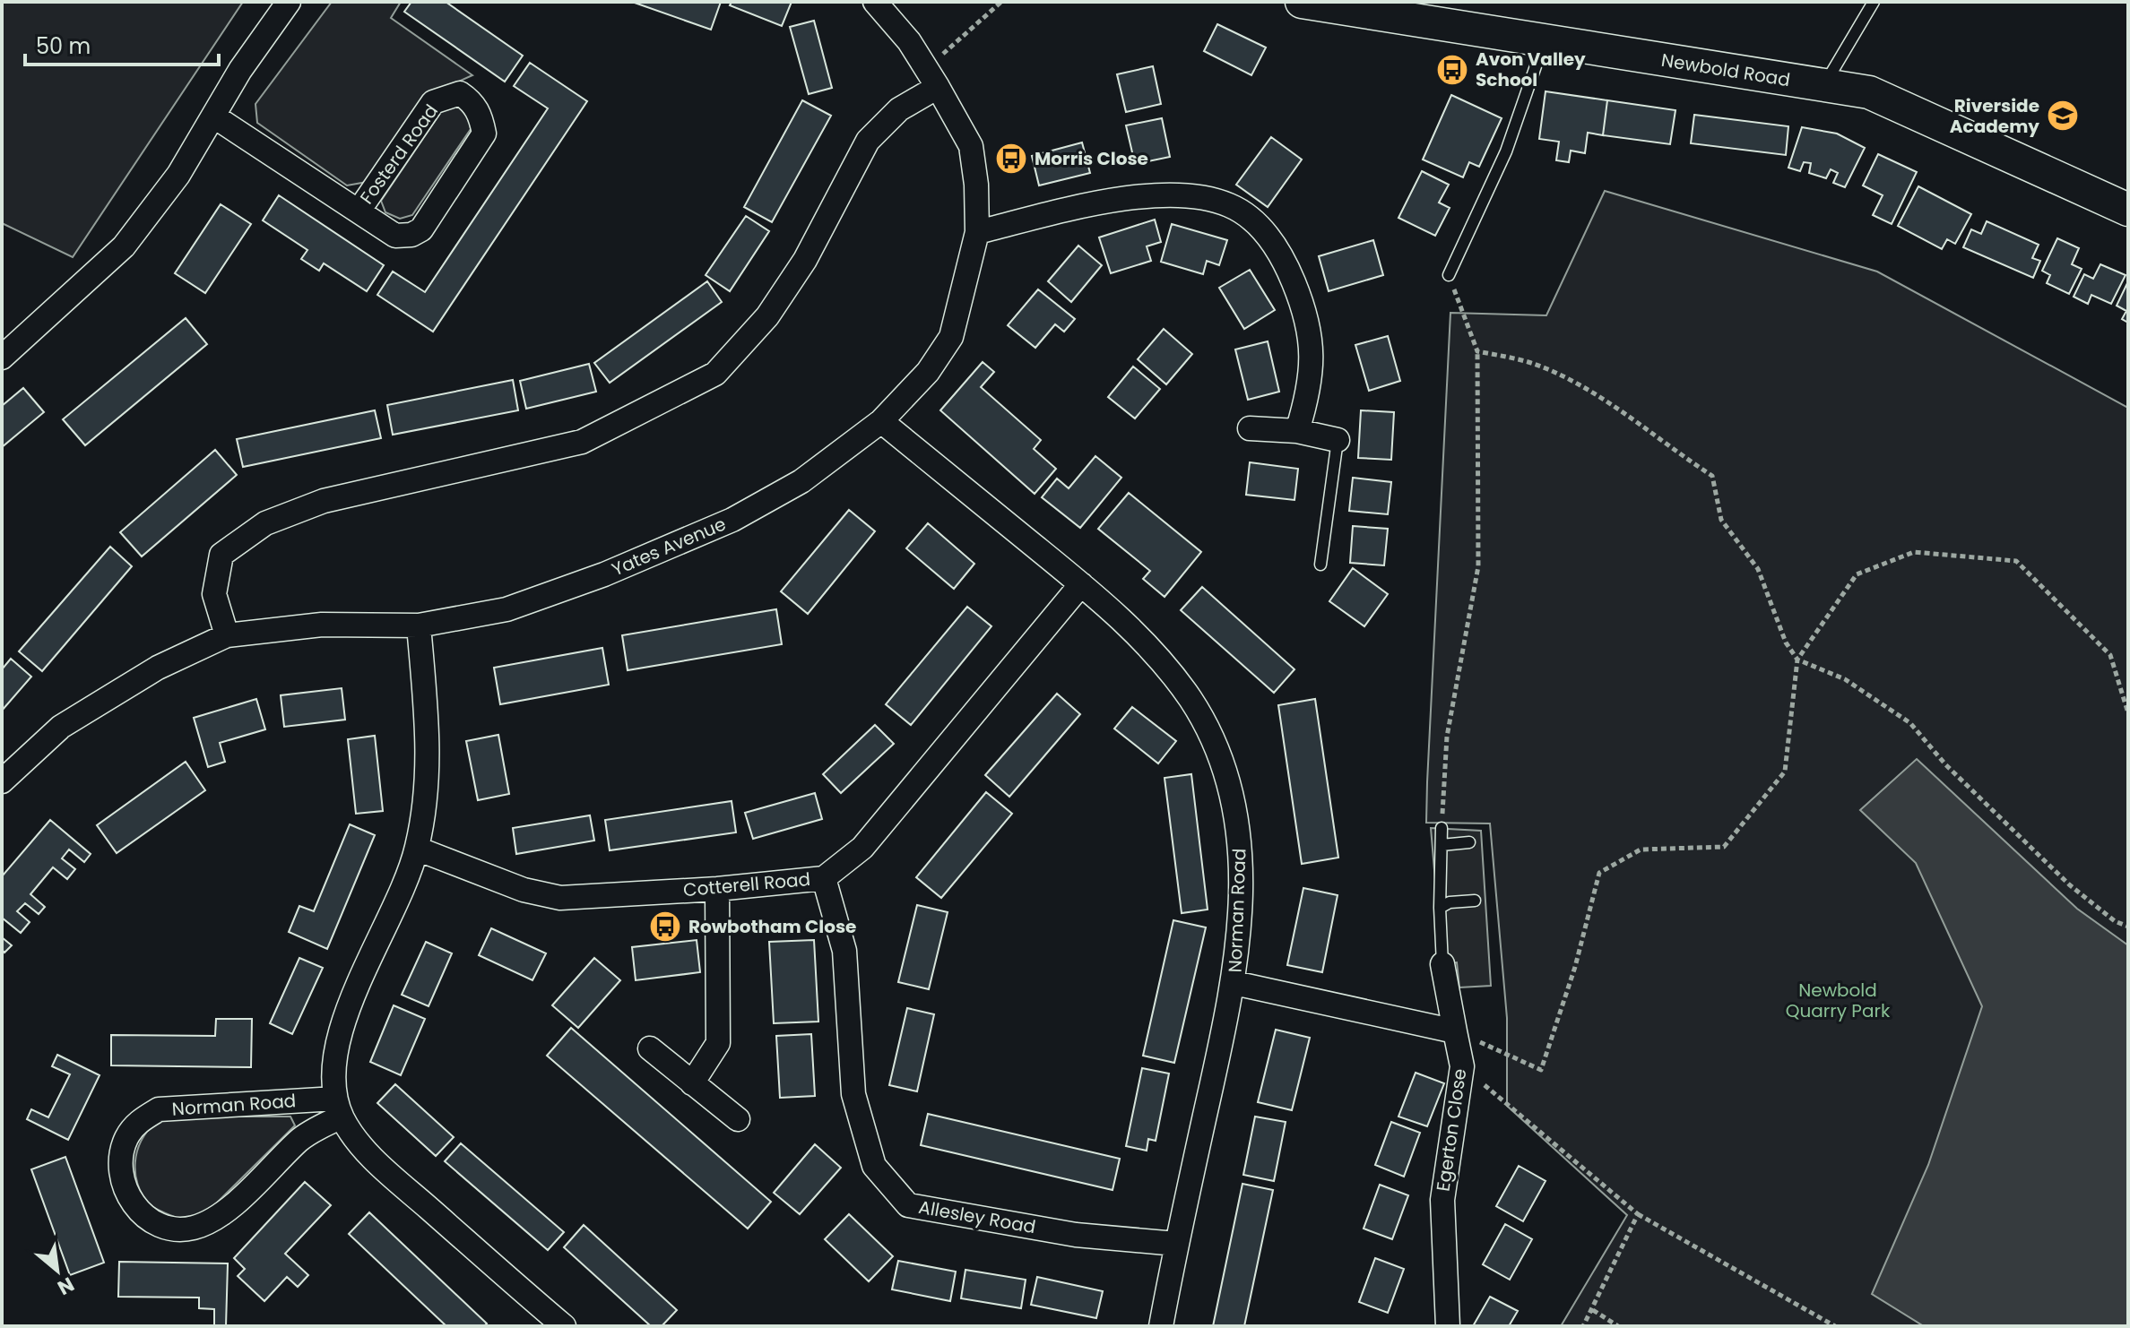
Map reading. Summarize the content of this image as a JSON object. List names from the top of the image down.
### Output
{
  "streets": {
    "main road": ["Newbold Road"],
    "street": [
      "Fosterd Road",
      "Yates Avenue",
      "Cotterell Road",
      "Norman Road",
      "Egerton Close",
      "Allesley Road"
    ]
  },
  "crossings": [
    ["Yates Avenue", "Norman Road"],
    ["Cotterell Road", "Norman Road"],
    ["Cotterell Road", "Allesley Road"],
    ["Norman Road", "Allesley Road"]
  ],
  "parks": ["Newbold Quarry Park"],
  "places": {
    "bus stop": ["Avon Valley School", "Morris Close", "Rowbotham Close"],
    "school or university": ["Riverside Academy"]
  },
  "scale_bar": "50 m",
  "north": "bottom right"
}
